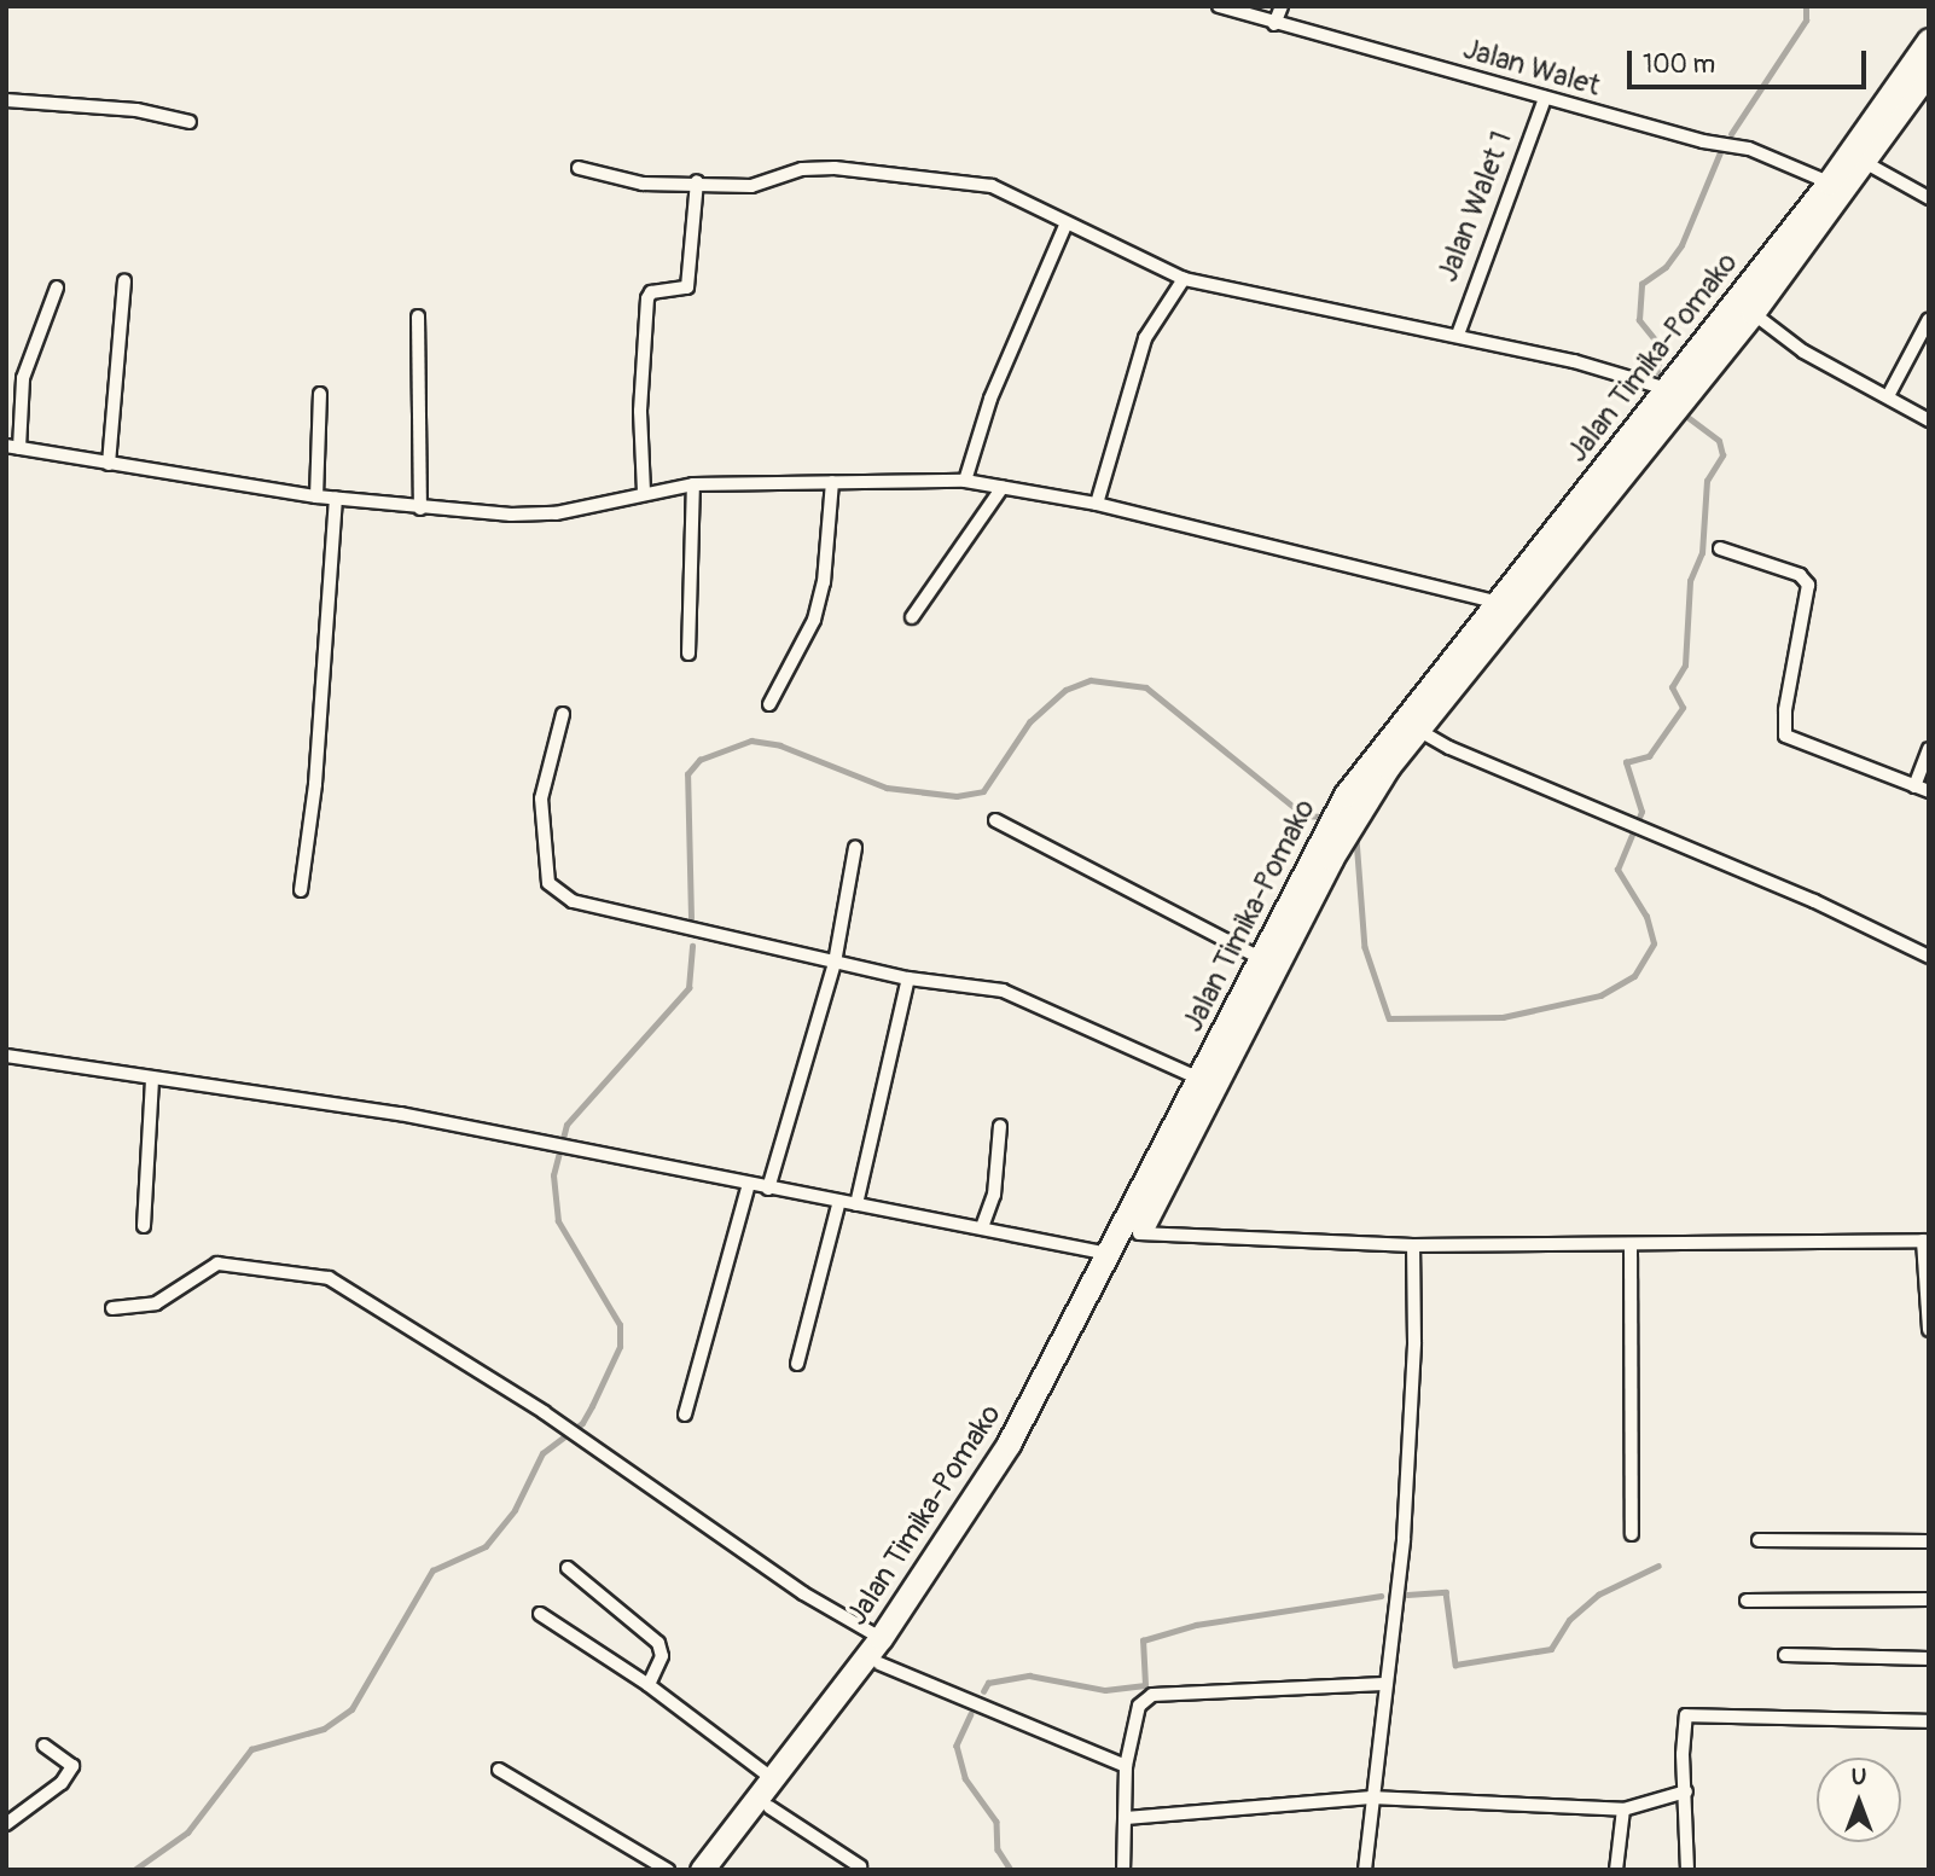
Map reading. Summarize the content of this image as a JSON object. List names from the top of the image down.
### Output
{
  "streets": {
    "highway": ["Jalan Timika-Pomako"],
    "street": ["Jalan Walet", "Jalan Walet 1"]
  },
  "crossings": [
    ["Jalan Walet", "Jalan Walet 1"],
    ["Jalan Walet", "Jalan Timika-Pomako"]
  ],
  "scale_bar": "100 m",
  "north": "top"
}
